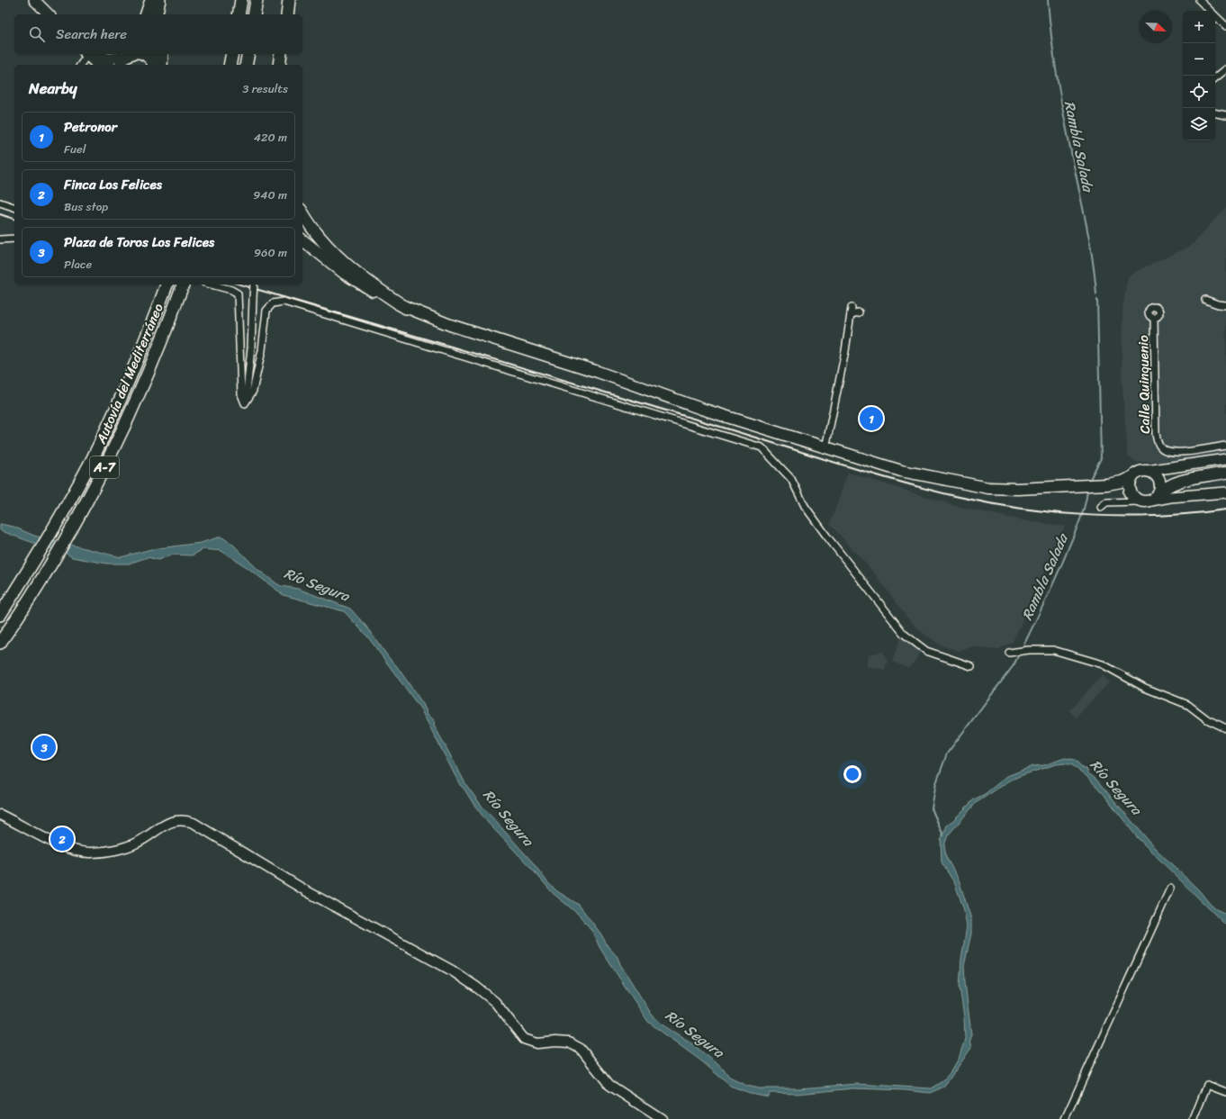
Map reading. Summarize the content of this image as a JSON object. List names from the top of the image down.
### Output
{
  "streets": {
    "highway": ["Autovía del Mediterráneo", "A-7"],
    "street": ["Calle Quinquenio"]
  },
  "water": ["Rambla Salada", "Río Segura"],
  "north": "bottom right",
  "page": {
    "map_buttons": ["+", "−"],
    "search": "Search here",
    "heading": ["Nearby", "3 results"],
    "list": [
      {
        "mark": "1",
        "name": "Petronor",
        "note": "Fuel",
        "value": "420 m"
      },
      {
        "mark": "2",
        "name": "Finca Los Felices",
        "note": "Bus stop",
        "value": "940 m"
      },
      {
        "mark": "3",
        "name": "Plaza de Toros Los Felices",
        "note": "Place",
        "value": "960 m"
      }
    ],
    "pins": ["1", "3", "2"]
  }
}
